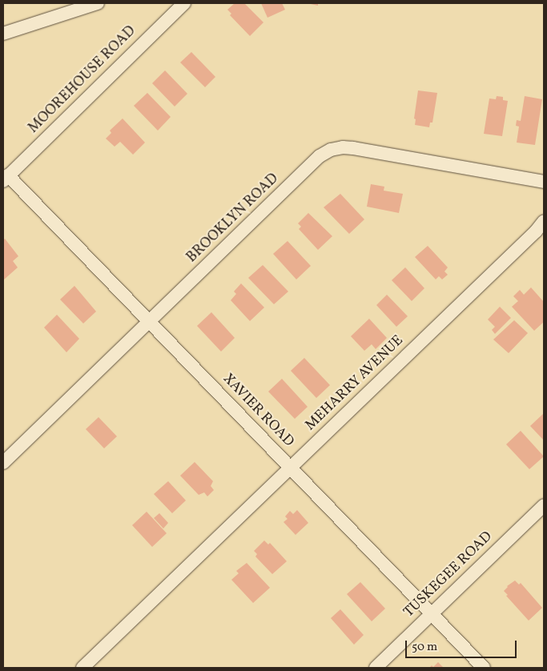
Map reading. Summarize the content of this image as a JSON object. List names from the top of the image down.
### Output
{
  "streets": {
    "street": [
      "MOOREHOUSE ROAD",
      "BROOKLYN ROAD",
      "MEHARRY AVENUE",
      "XAVIER ROAD",
      "TUSKEGEE ROAD"
    ]
  },
  "crossings": [
    ["MOOREHOUSE ROAD", "XAVIER ROAD"],
    ["BROOKLYN ROAD", "XAVIER ROAD"],
    ["MEHARRY AVENUE", "XAVIER ROAD"],
    ["XAVIER ROAD", "TUSKEGEE ROAD"]
  ],
  "scale_bar": "50 m"
}
